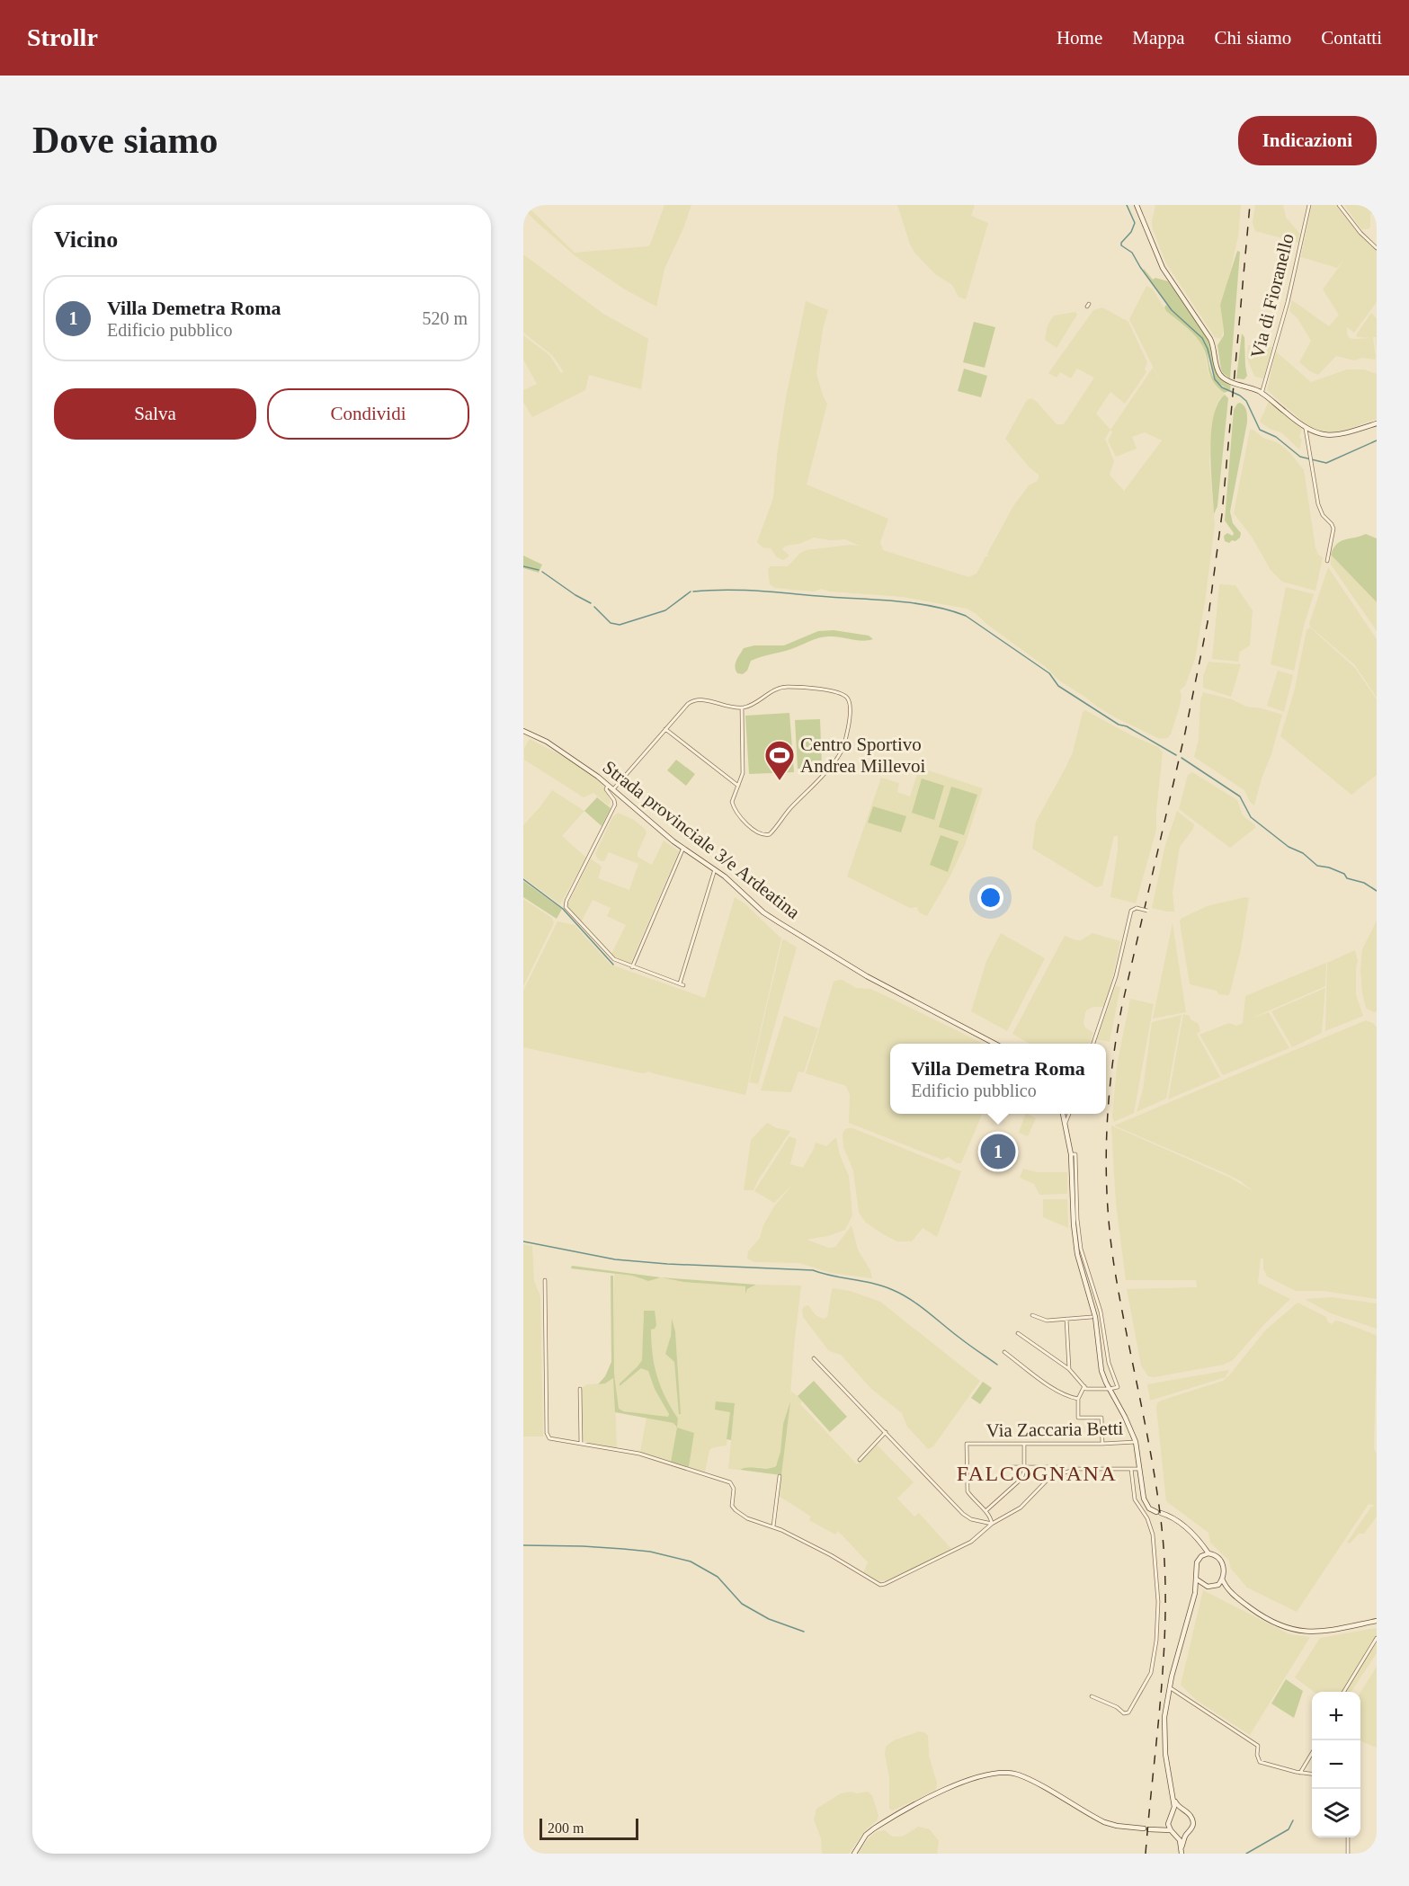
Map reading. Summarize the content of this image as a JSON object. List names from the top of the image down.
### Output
{
  "streets": {
    "main road": ["Strada provinciale 3/e Ardeatina"],
    "street": ["Via di Fioranello", "Via Zaccaria Betti"]
  },
  "districts": ["FALCOGNANA"],
  "places": {
    "sports": ["Centro Sportivo Andrea Millevoi"]
  },
  "scale_bar": "200 m",
  "page": {
    "header": "Strollr",
    "nav": [
      "Home",
      "Mappa",
      "Chi siamo",
      "Contatti"
    ],
    "buttons": [
      "Indicazioni",
      ["Salva", "Condividi"]
    ],
    "title": "Dove siamo",
    "heading": "Vicino",
    "list": [
      {
        "mark": "1",
        "name": "Villa Demetra Roma",
        "note": "Edificio pubblico",
        "value": "520 m"
      }
    ],
    "popup": ["Villa Demetra Roma", "Edificio pubblico"],
    "pins": "1",
    "map_buttons": ["+", "−"],
    "scale": "200 m"
  }
}
